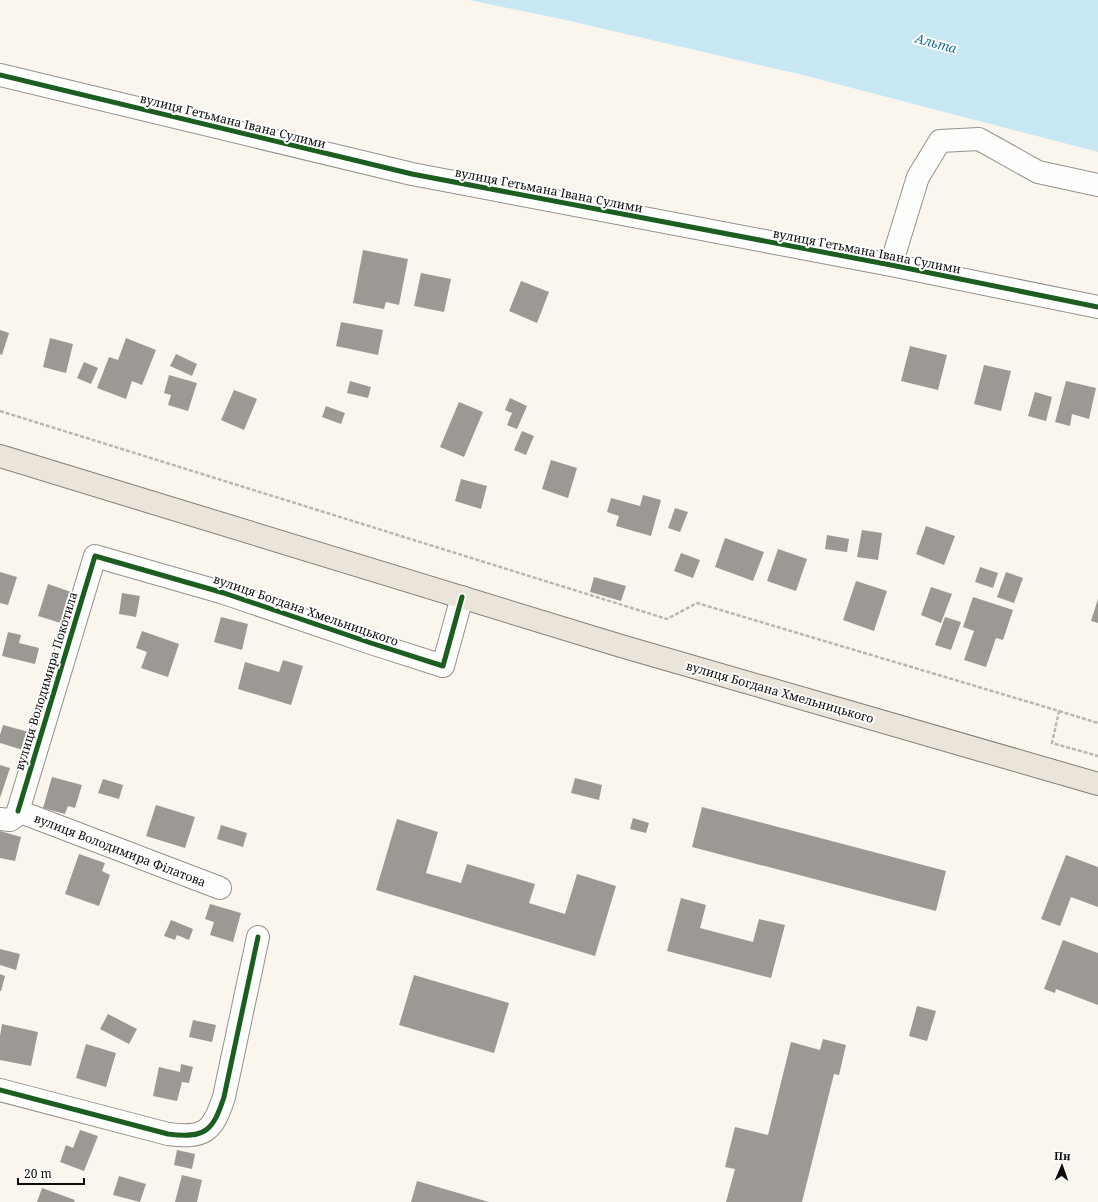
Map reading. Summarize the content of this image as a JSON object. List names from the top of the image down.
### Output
{
  "streets": {
    "main road": ["вулиця Богдана Хмельницького"],
    "street": ["вулиця Гетьмана Івана Сулими", "вулиця Володимира Покотила", "вулиця Володимира Філатова"]
  },
  "crossings": [
    ["вулиця Богдана Хмельницького", "вулиця Володимира Покотила"],
    ["вулиця Володимира Покотила", "вулиця Володимира Філатова"]
  ],
  "water": ["Альта"],
  "scale_bar": "20 m",
  "north": "top"
}
